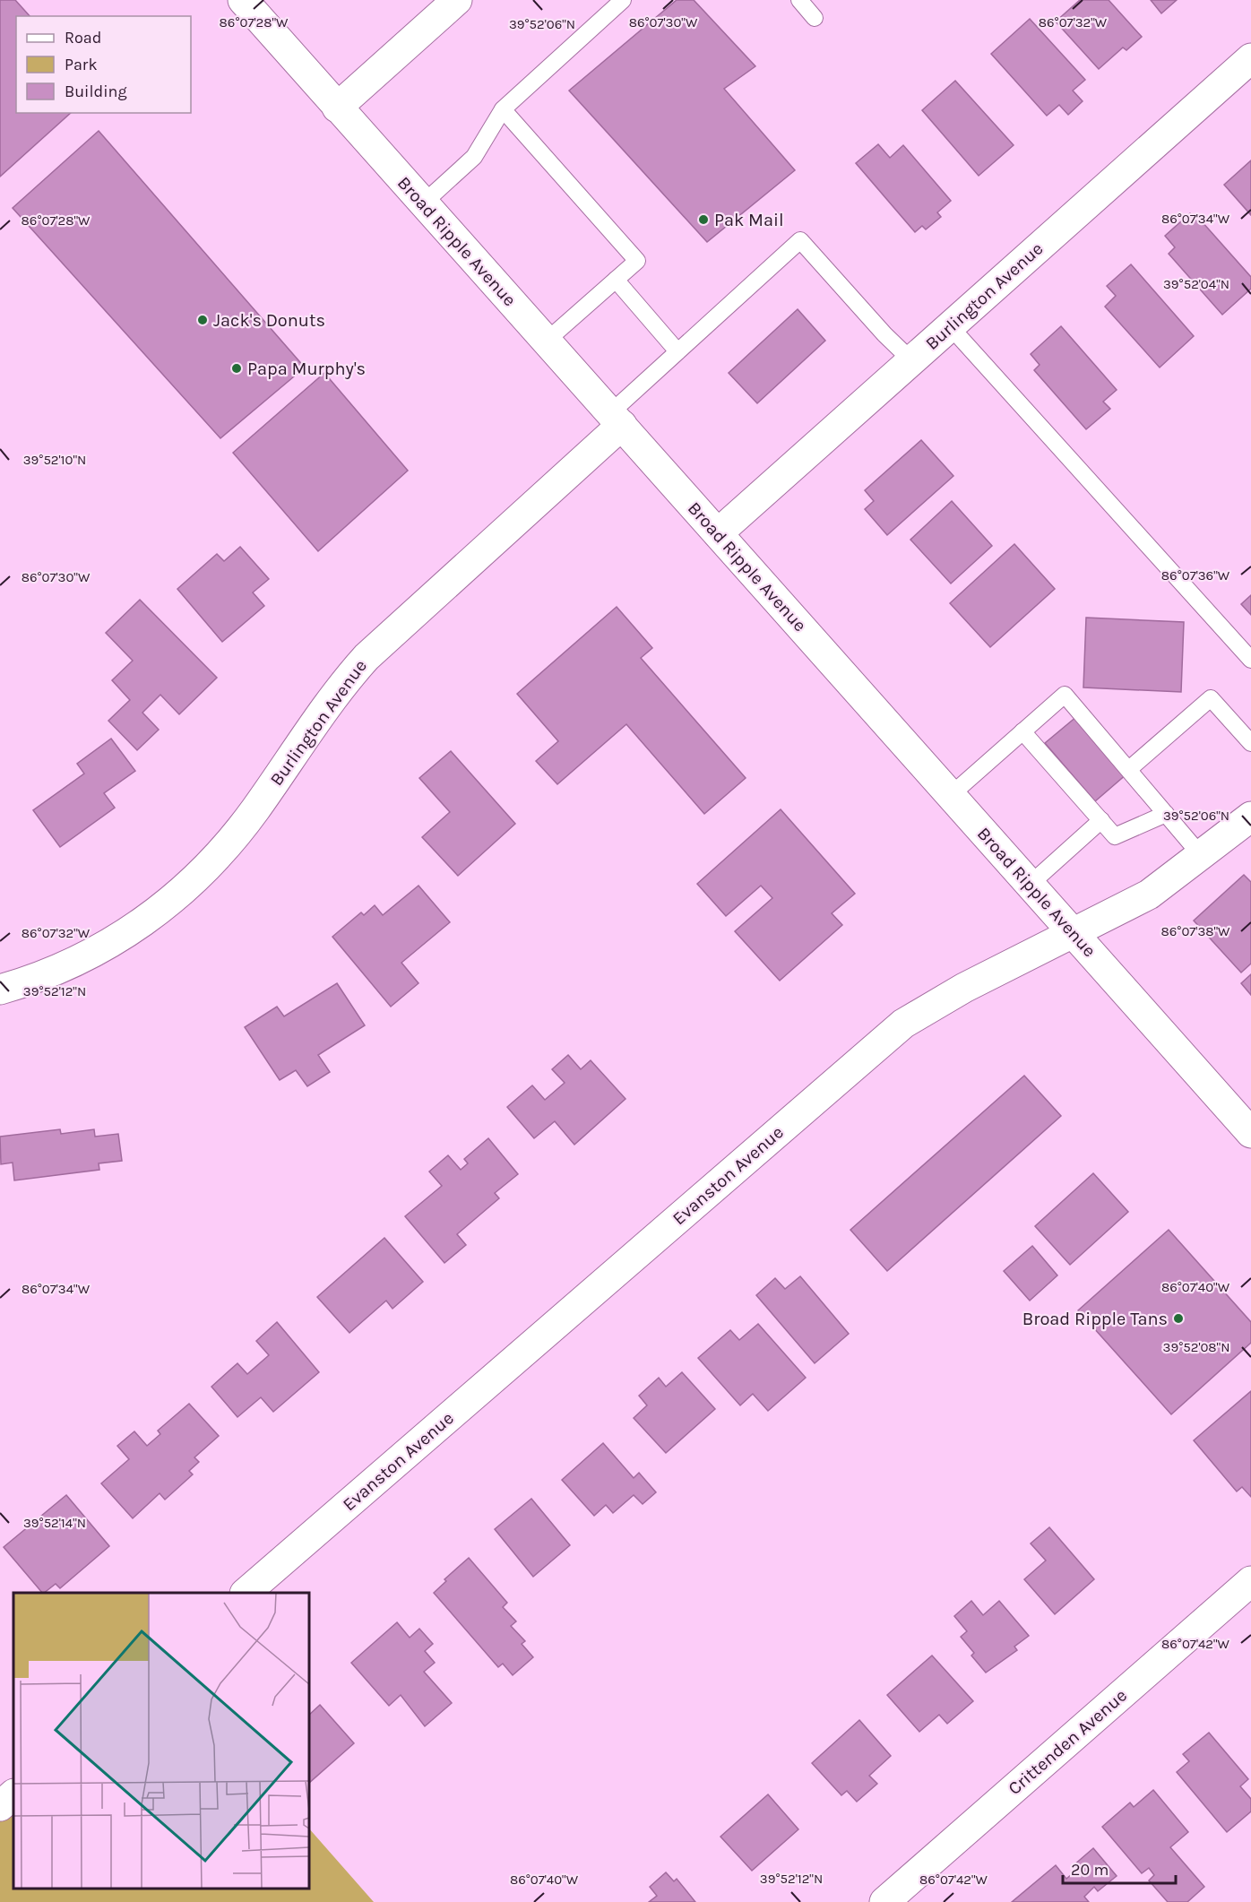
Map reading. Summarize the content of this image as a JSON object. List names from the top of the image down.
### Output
{
  "streets": {
    "street": [
      "Broad Ripple Avenue",
      "Burlington Avenue",
      "Evanston Avenue",
      "Crittenden Avenue"
    ]
  },
  "crossings": [
    ["Broad Ripple Avenue", "Burlington Avenue"],
    ["Broad Ripple Avenue", "Evanston Avenue"]
  ],
  "places": [
    "Pak Mail",
    "Jack's Donuts",
    "Papa Murphy's",
    "Broad Ripple Tans"
  ],
  "legend": ["Road", "Park", "Building"],
  "scale_bar": "20 m",
  "coordinates": [
    "86°07'28\"W",
    "86°07'30\"W",
    "86°07'32\"W",
    "39°52'06\"N",
    "86°07'34\"W",
    "39°52'04\"N",
    "39°52'10\"N",
    "86°07'36\"W",
    "86°07'38\"W",
    "39°52'12\"N",
    "86°07'40\"W",
    "39°52'08\"N",
    "39°52'14\"N",
    "86°07'42\"W"
  ]
}
